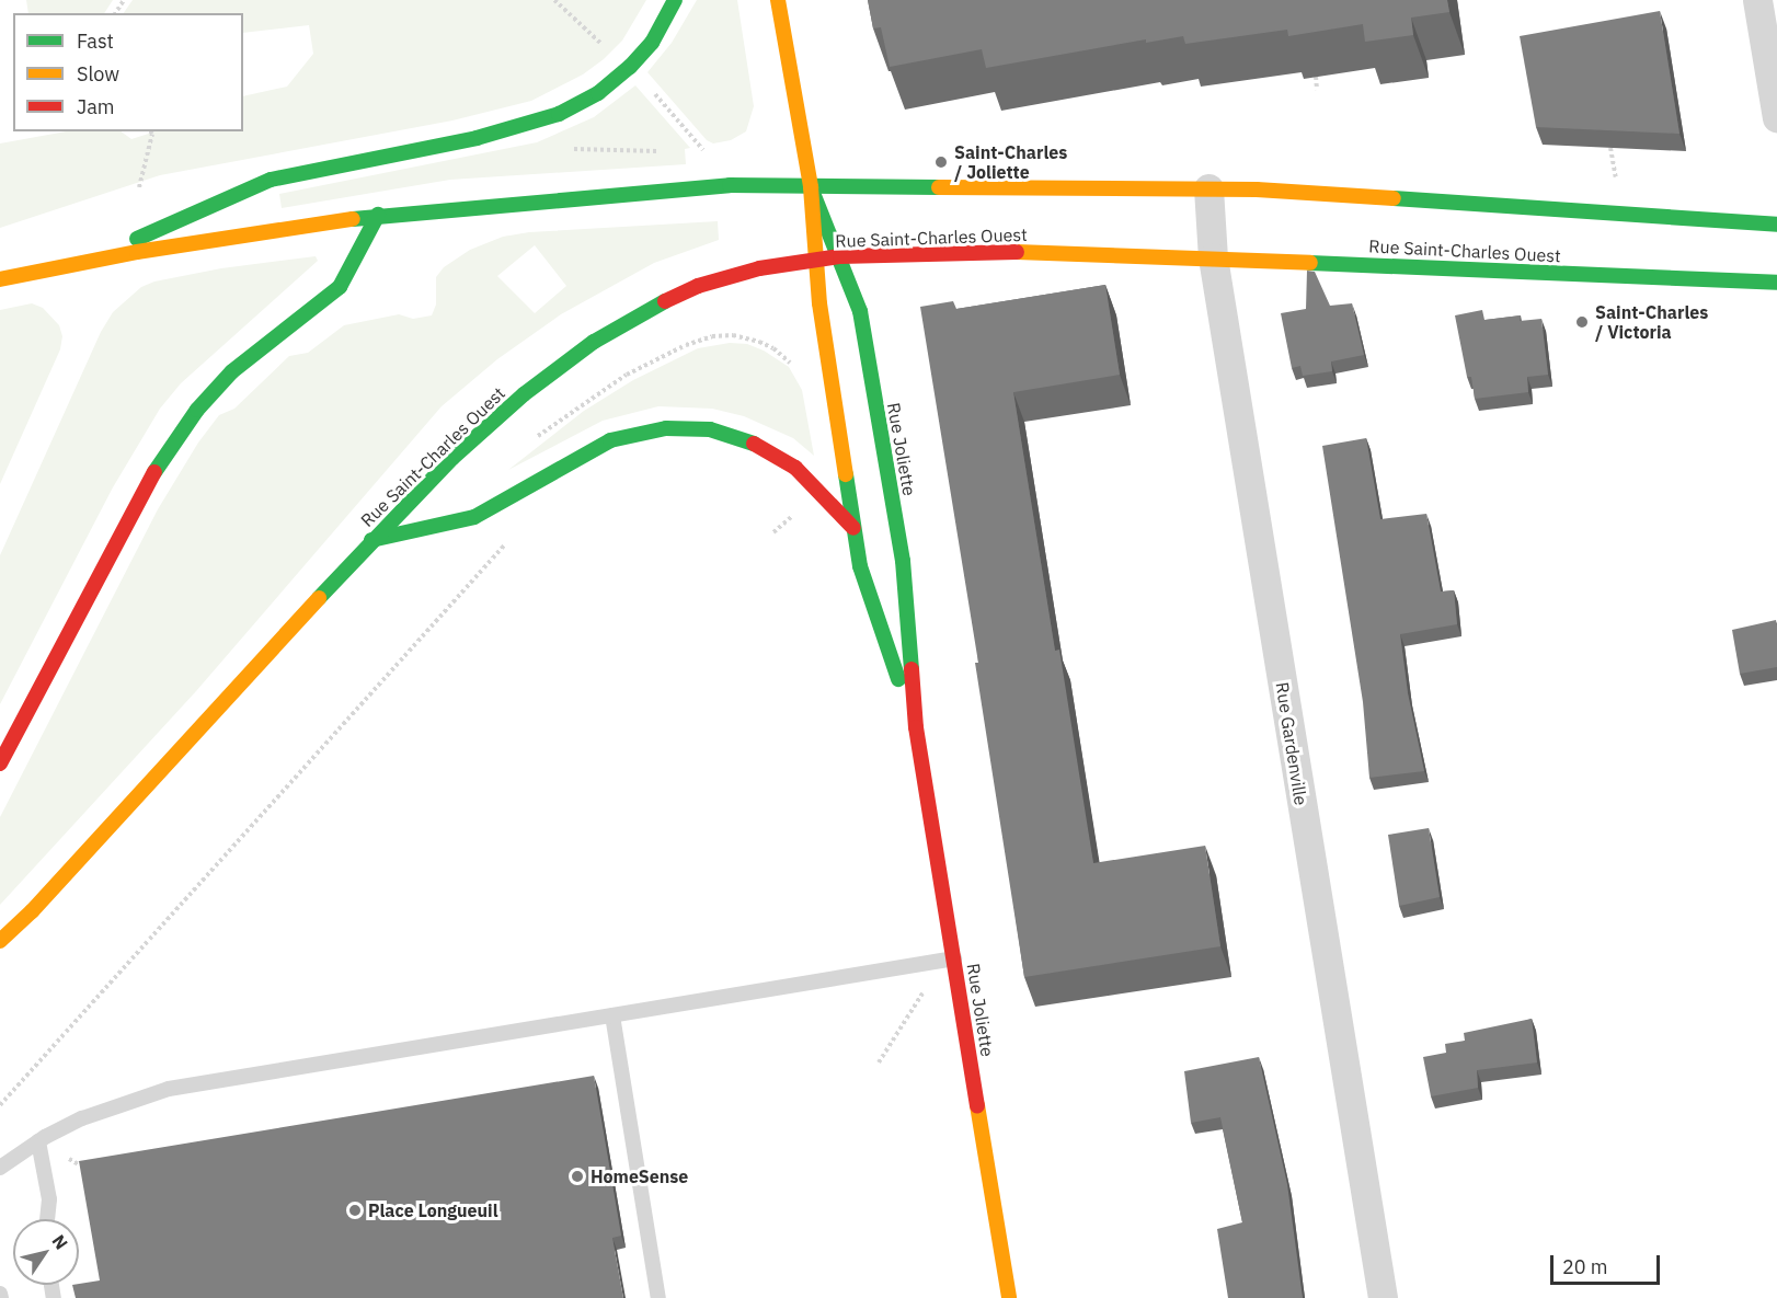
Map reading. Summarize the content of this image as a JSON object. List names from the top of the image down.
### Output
{
  "streets": {
    "main road": ["Rue Saint-Charles Ouest", "Rue Joliette"],
    "street": ["Rue Gardenville"]
  },
  "crossings": [
    ["Rue Saint-Charles Ouest", "Rue Joliette"],
    ["Rue Saint-Charles Ouest", "Rue Gardenville"]
  ],
  "places": [
    "Saint-Charles / Joliette",
    "Saint-Charles / Victoria",
    "HomeSense",
    "Place Longueuil"
  ],
  "legend": ["Fast", "Slow", "Jam"],
  "scale_bar": "20 m",
  "north": "top right"
}
